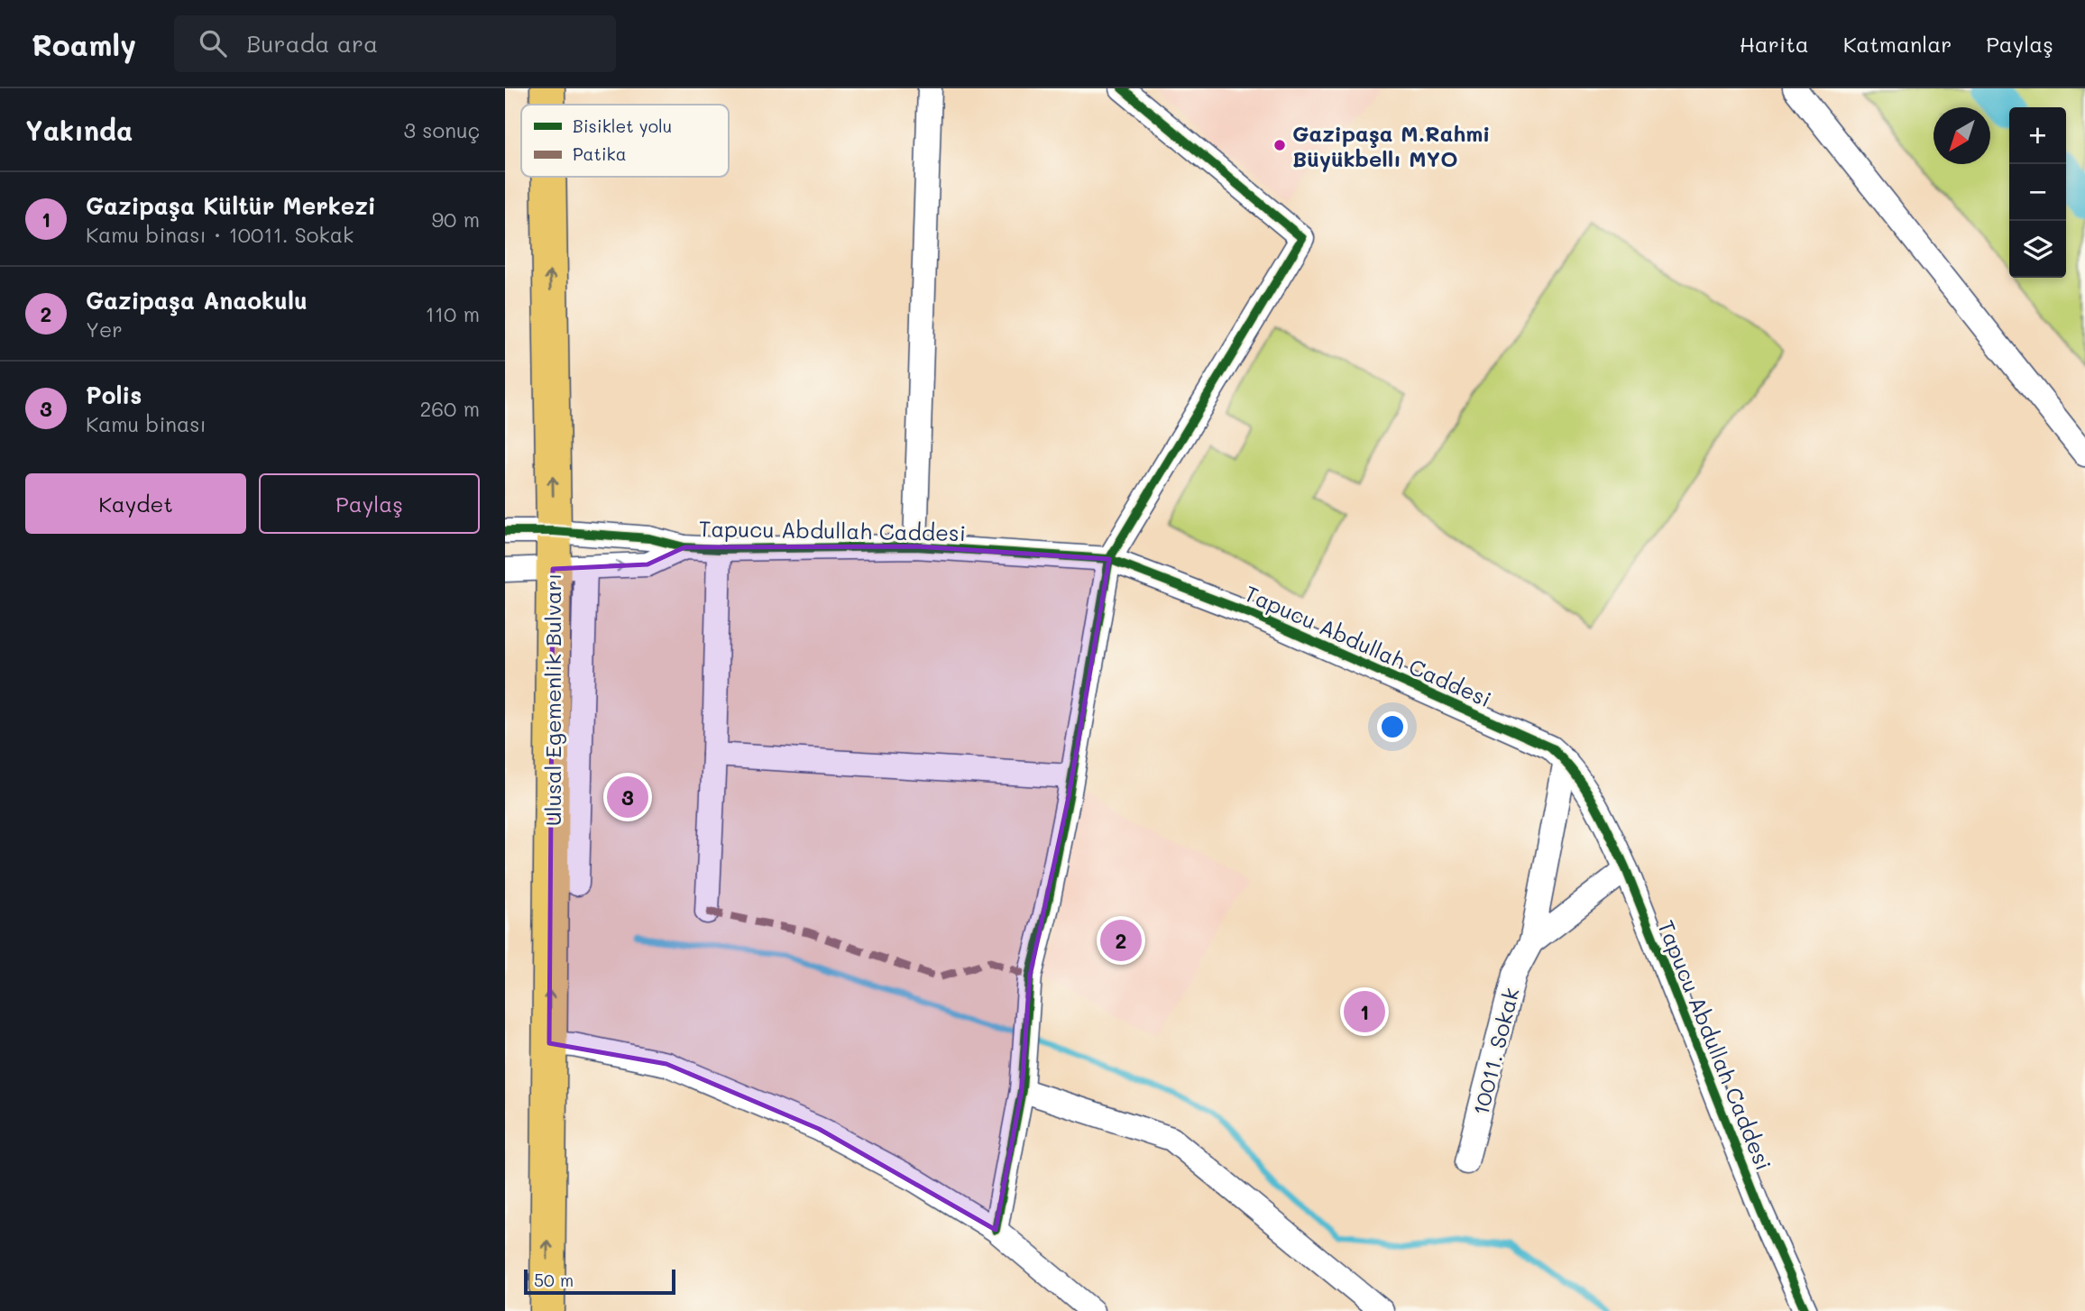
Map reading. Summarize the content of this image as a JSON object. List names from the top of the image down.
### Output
{
  "streets": {
    "highway": ["Ulusal Egemenlik Bulvarı"],
    "street": ["Tapucu Abdullah Caddesi", "10011. Sokak"]
  },
  "crossings": [
    ["Tapucu Abdullah Caddesi", "Ulusal Egemenlik Bulvarı"],
    ["Tapucu Abdullah Caddesi", "10011. Sokak"]
  ],
  "one_way": ["Ulusal Egemenlik Bulvarı"],
  "places": ["Gazipaşa M.Rahmi Büyükbellı MYO"],
  "legend": ["Bisiklet yolu", "Patika"],
  "scale_bar": "50 m",
  "north": "bottom left",
  "page": {
    "header": "Roamly",
    "search": "Burada ara",
    "nav": ["Harita", "Katmanlar", "Paylaş"],
    "heading": ["Yakında", "3 sonuç"],
    "map_buttons": ["+", "−"],
    "list": [
      {
        "mark": "1",
        "name": "Gazipaşa Kültür Merkezi",
        "note": "Kamu binası · 10011. Sokak",
        "value": "90 m"
      },
      {
        "mark": "2",
        "name": "Gazipaşa Anaokulu",
        "note": "Yer",
        "value": "110 m"
      },
      {
        "mark": "3",
        "name": "Polis",
        "note": "Kamu binası",
        "value": "260 m"
      }
    ],
    "buttons": ["Kaydet", "Paylaş"],
    "pins": ["3", "2", "1"],
    "scale": "50 m"
  }
}
